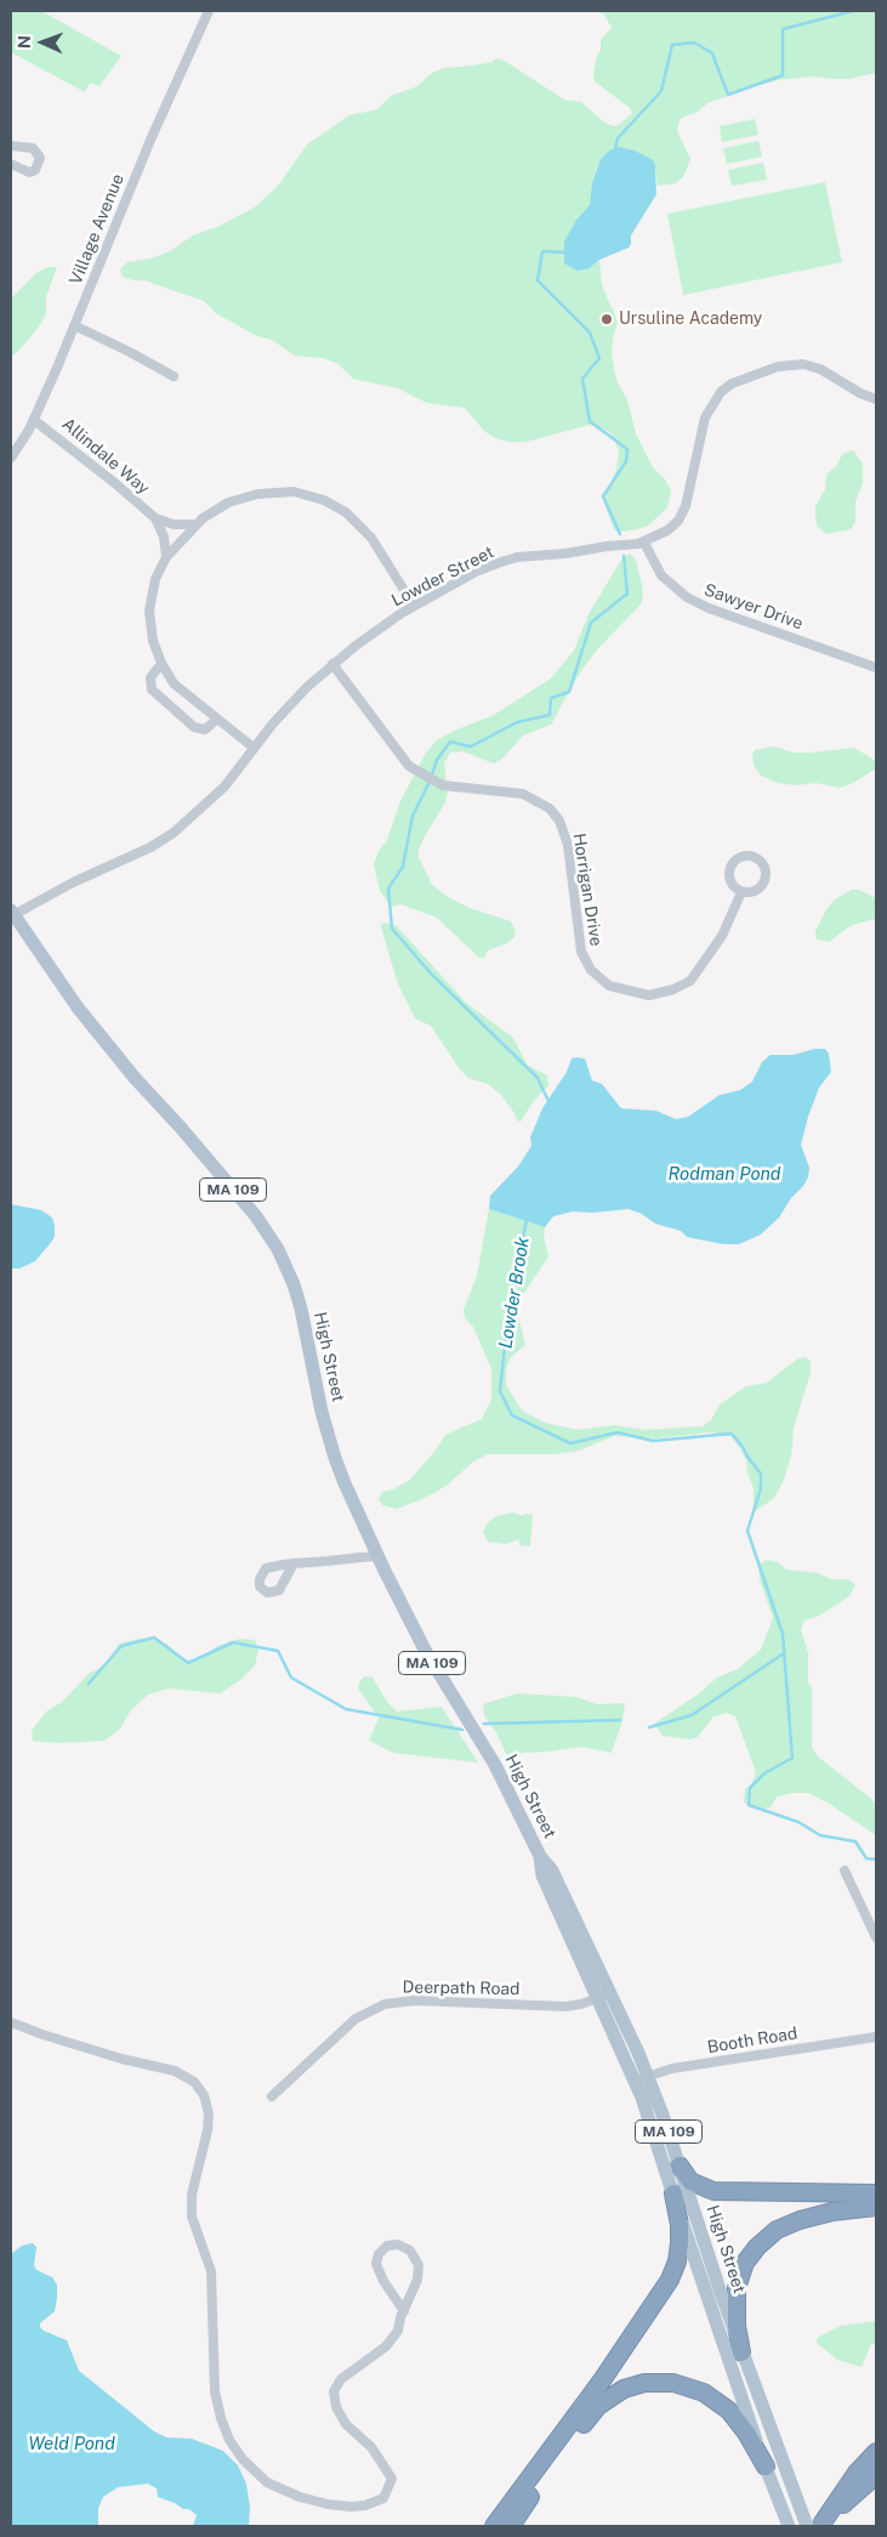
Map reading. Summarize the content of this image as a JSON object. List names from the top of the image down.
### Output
{
  "streets": {
    "main road": ["MA 109", "High Street"],
    "street": [
      "Village Avenue",
      "Allindale Way",
      "Lowder Street",
      "Sawyer Drive",
      "Horrigan Drive",
      "Deerpath Road",
      "Booth Road"
    ]
  },
  "crossings": [
    ["Village Avenue", "Allindale Way"],
    ["Lowder Street", "Sawyer Drive"],
    ["Lowder Street", "Horrigan Drive"],
    ["Lowder Street", "High Street"],
    ["High Street", "Deerpath Road"],
    ["High Street", "Booth Road"]
  ],
  "water": ["Rodman Pond", "Lowder Brook", "Weld Pond"],
  "places": ["Ursuline Academy"],
  "north": "left"
}
